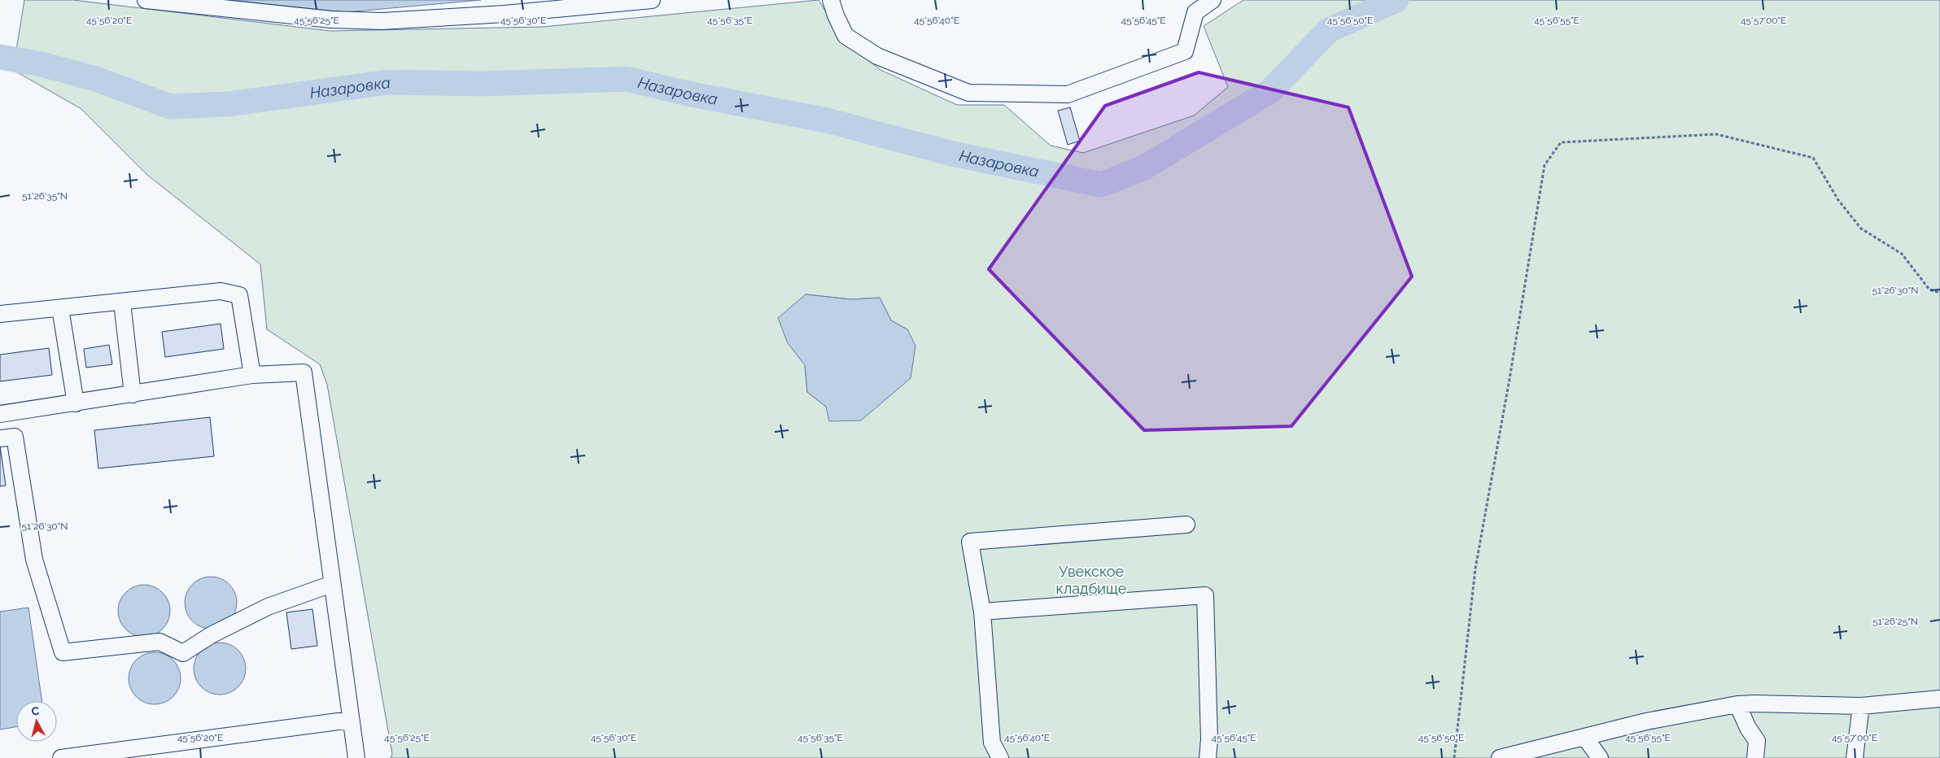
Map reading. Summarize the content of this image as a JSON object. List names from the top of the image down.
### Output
{
  "water": ["Назаровка"],
  "parks": ["Увекское кладбище"],
  "north": "top",
  "coordinates": [
    "45°56'20\"E",
    "45°56'25\"E",
    "45°56'30\"E",
    "45°56'35\"E",
    "45°56'40\"E",
    "45°56'45\"E",
    "45°56'50\"E",
    "45°56'55\"E",
    "45°57'00\"E",
    "51°26'35\"N",
    "51°26'30\"N",
    "51°26'25\"N"
  ]
}
